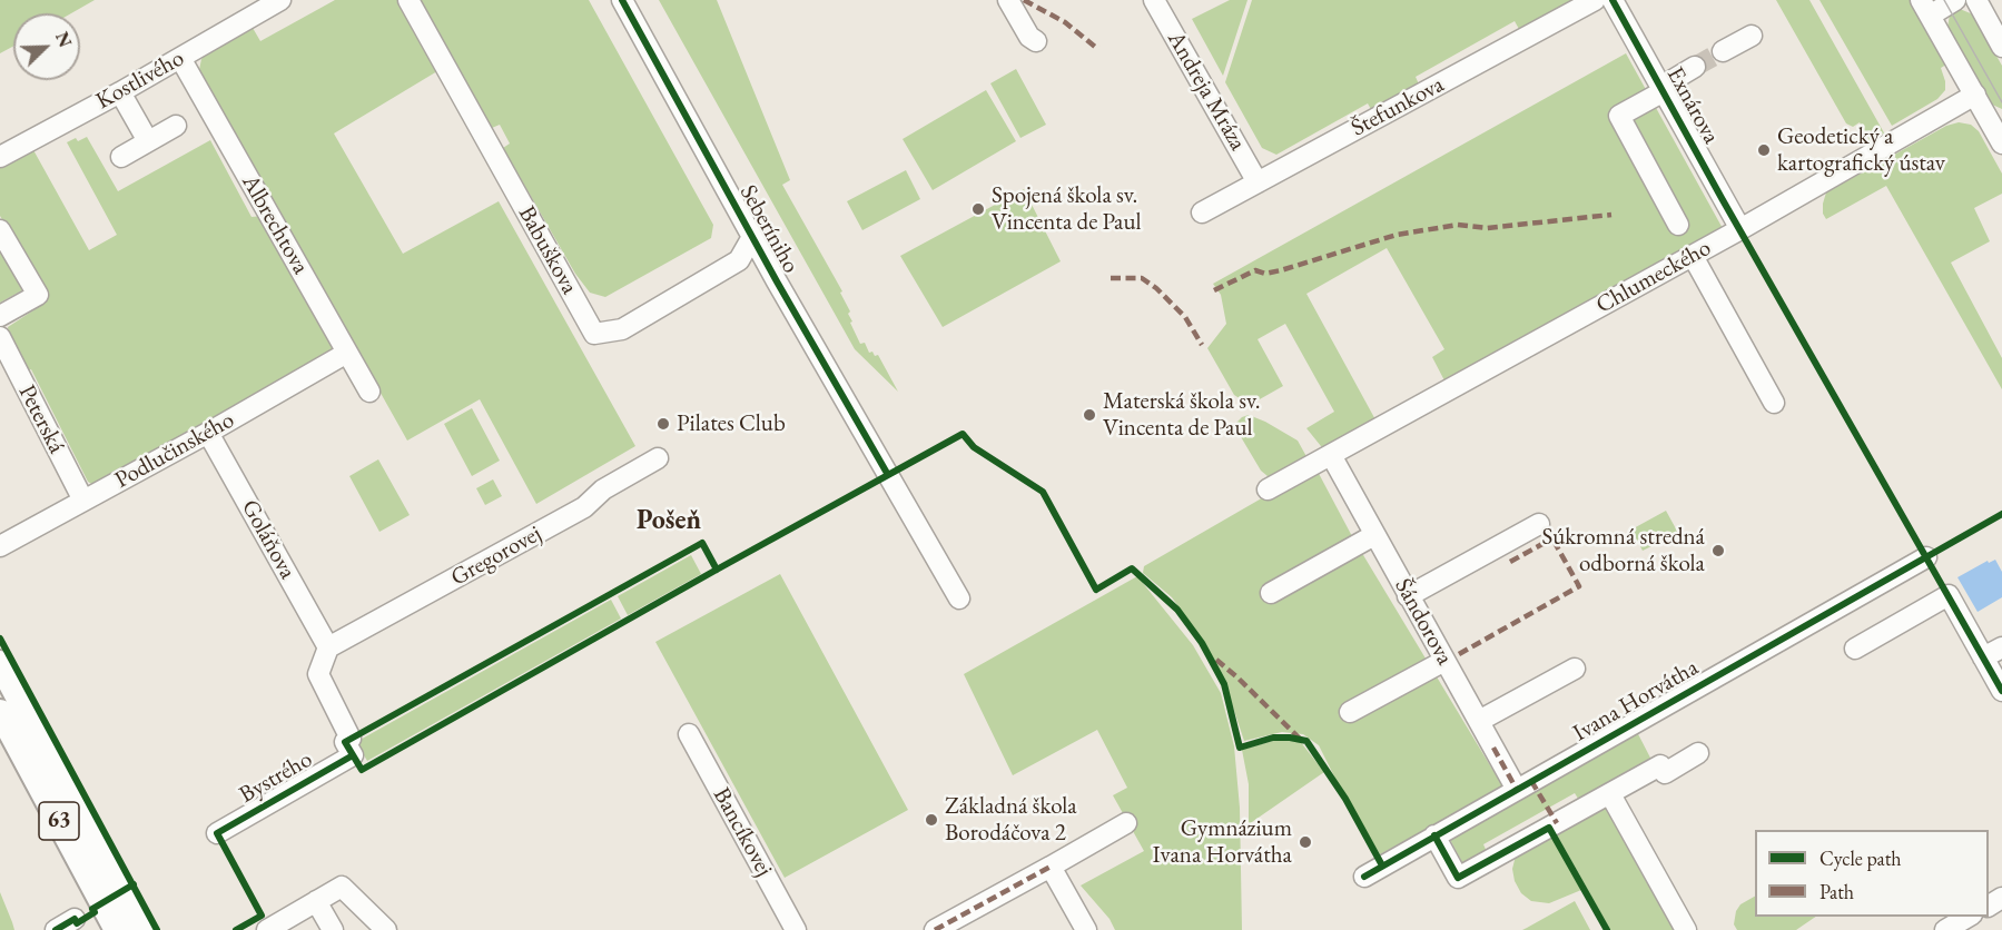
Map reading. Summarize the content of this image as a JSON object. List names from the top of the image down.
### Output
{
  "streets": {
    "main road": ["63"],
    "street": [
      "Kostlivého",
      "Andreja Mráza",
      "Exnárova",
      "Štefunkova",
      "Albrechtova",
      "Seberíniho",
      "Babuškova",
      "Chlumeckého",
      "Peterská",
      "Podlučinského",
      "Goláňova",
      "Gregorovej",
      "Šándorova",
      "Ivana Horvátha",
      "Bystrého",
      "Bancíkovej"
    ]
  },
  "crossings": [
    ["Kostlivého", "Albrechtova"],
    ["Andreja Mráza", "Štefunkova"],
    ["Exnárova", "Chlumeckého"],
    ["Albrechtova", "Podlučinského"],
    ["Seberíniho", "Babuškova"],
    ["Chlumeckého", "Šándorova"],
    ["Peterská", "Podlučinského"],
    ["Podlučinského", "Goláňova"],
    ["Goláňova", "Gregorovej"],
    ["Goláňova", "Bystrého"],
    ["Gregorovej", "Bystrého"],
    ["Šándorova", "Ivana Horvátha"]
  ],
  "districts": ["Pošeň"],
  "places": [
    "Geodetický a kartografický ústav",
    "Spojená škola sv. Vincenta de Paul",
    "Materská škola sv. Vincenta de Paul",
    "Pilates Club",
    "Súkromná stredná odborná škola",
    "Základná škola Borodáčova 2",
    "Gymnázium Ivana Horvátha"
  ],
  "legend": ["Cycle path", "Path"],
  "north": "top right"
}
